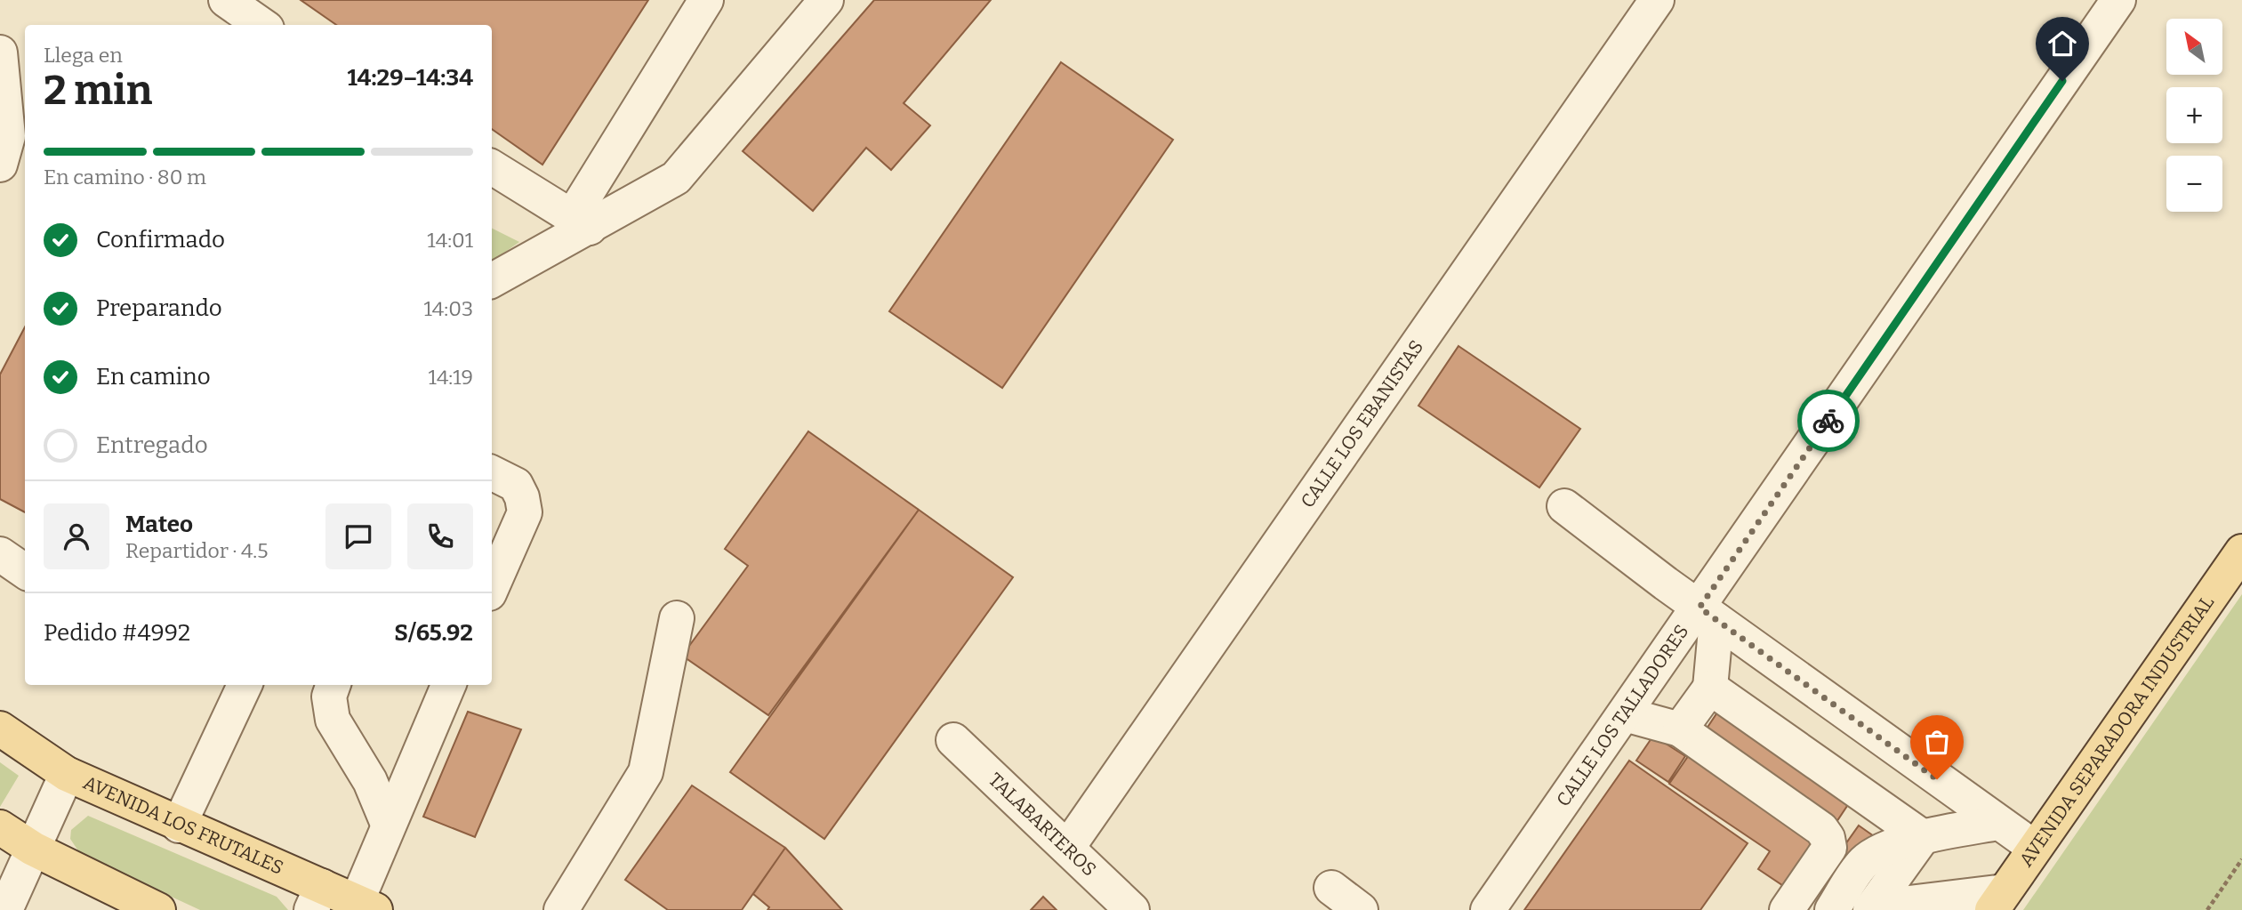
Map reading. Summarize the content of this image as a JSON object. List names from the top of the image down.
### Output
{
  "streets": {
    "main road": ["AVENIDA SEPARADORA INDUSTRIAL", "AVENIDA LOS FRUTALES"],
    "street": ["CALLE LOS EBANISTAS", "CALLE LOS TALLADORES", "TALABARTEROS"]
  },
  "crossings": [
    ["CALLE LOS EBANISTAS", "TALABARTEROS"]
  ],
  "north": "top left",
  "page": {
    "map_buttons": ["+", "−"],
    "heading": ["2 min", "Llega en", "14:29–14:34"],
    "panel": [
      "Mateo",
      "Repartidor · 4.5",
      "Pedido #4992",
      "S/65.92"
    ],
    "bar": "En camino · 80 m",
    "list": [
      ["Confirmado", "14:01"],
      ["Preparando", "14:03"],
      ["En camino", "14:19"],
      "Entregado"
    ]
  }
}
